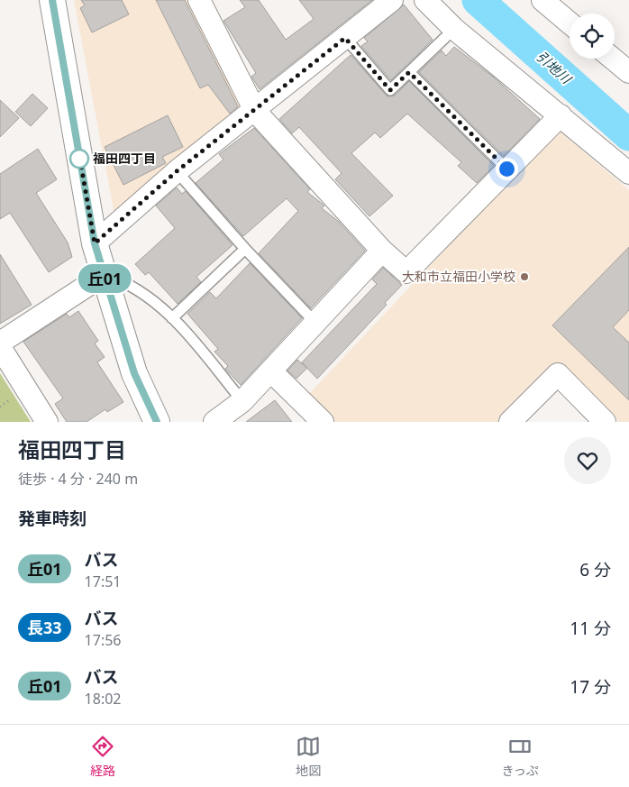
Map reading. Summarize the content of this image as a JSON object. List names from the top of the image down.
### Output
{
  "water": ["引地川"],
  "places": ["福田四丁目", "大和市立福田小学校"],
  "lines": ["bus line 丘01"],
  "page": {
    "on_map": "丘01",
    "heading": [
      ["福田四丁目", "徒歩 · 4 分 · 240 m"],
      "発車時刻"
    ],
    "list": [
      {
        "mark": "丘01",
        "name": "バス",
        "note": "17:51",
        "value": "6 分"
      },
      {
        "mark": "長33",
        "name": "バス",
        "note": "17:56",
        "value": "11 分"
      },
      {
        "mark": "丘01",
        "name": "バス",
        "note": "18:02",
        "value": "17 分"
      }
    ],
    "tabs": ["経路", "地図", "きっぷ"]
  }
}
